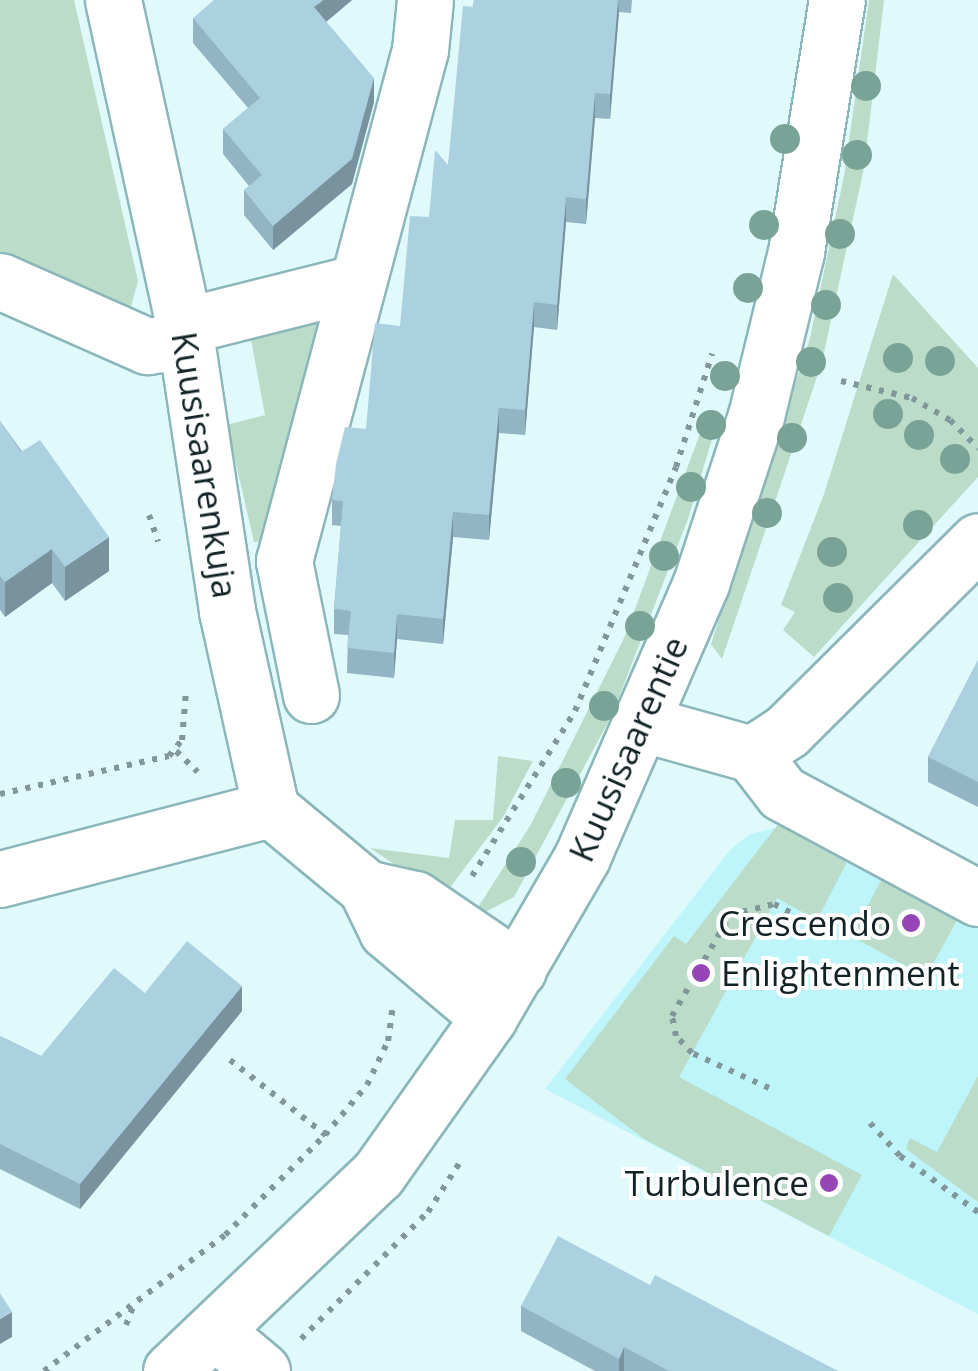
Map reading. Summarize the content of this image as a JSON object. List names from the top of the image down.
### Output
{
  "streets": {
    "street": ["Kuusisaarenkuja", "Kuusisaarentie"]
  },
  "places": ["Crescendo", "Enlightenment", "Turbulence"]
}
